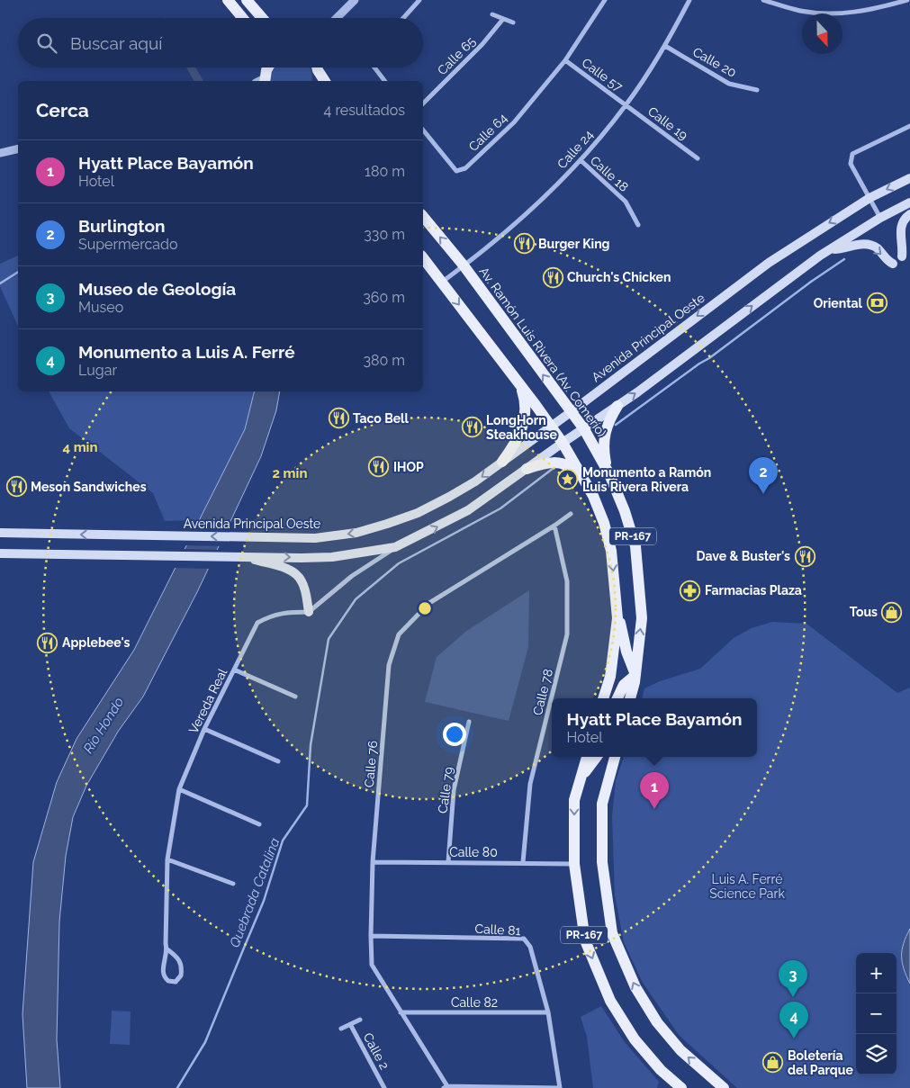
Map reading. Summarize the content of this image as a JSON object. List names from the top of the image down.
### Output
{
  "streets": {
    "main road": ["Avenida Principal Oeste", "Av. Ramón Luis Rivera (Av. Comerío)", "PR-167"],
    "street": [
      "Calle 65",
      "Calle 20",
      "Calle 57",
      "Calle 19",
      "Calle 64",
      "Calle 24",
      "Calle 18",
      "Calle 78",
      "Vereda Real",
      "Calle 76",
      "Calle 79",
      "Calle 80",
      "Calle 81",
      "Calle 82",
      "Calle 2"
    ]
  },
  "crossings": [
    ["Calle 20", "Calle 24"],
    ["Calle 57", "Calle 19"],
    ["Calle 57", "Calle 64"],
    ["Calle 57", "Calle 24"],
    ["Calle 19", "Calle 24"],
    ["Calle 24", "Calle 18"],
    ["Calle 24", "Av. Ramón Luis Rivera (Av. Comerío)"],
    ["Calle 24", "PR-167"],
    ["Avenida Principal Oeste", "Av. Ramón Luis Rivera (Av. Comerío)"],
    ["Avenida Principal Oeste", "PR-167"],
    ["PR-167", "Calle 80"],
    ["Calle 78", "Calle 76"],
    ["Calle 78", "Calle 80"],
    ["Calle 76", "Calle 80"],
    ["Calle 76", "Calle 81"],
    ["Calle 76", "Calle 82"],
    ["Calle 79", "Calle 80"],
    ["Calle 81", "Calle 82"]
  ],
  "water": ["Río Hondo", "Quebrada Catalina"],
  "parks": ["Luis A. Ferré Science Park"],
  "places": {
    "restaurant": [
      "Burger King",
      "Church's Chicken",
      "Taco Bell",
      "LongHorn Steakhouse",
      "IHOP",
      "Meson Sandwiches",
      "Dave & Buster's",
      "Applebee's"
    ],
    "bank": ["Oriental"],
    "place": ["Monumento a Ramón Luis Rivera Rivera"],
    "pharmacy": ["Farmacias Plaza"],
    "shop": ["Tous", "Boletería del Parque"]
  },
  "north": "bottom",
  "page": {
    "search": "Buscar aquí",
    "heading": ["Cerca", "4 resultados"],
    "list": [
      {
        "mark": "1",
        "name": "Hyatt Place Bayamón",
        "note": "Hotel",
        "value": "180 m"
      },
      {
        "mark": "2",
        "name": "Burlington",
        "note": "Supermercado",
        "value": "330 m"
      },
      {
        "mark": "3",
        "name": "Museo de Geología",
        "note": "Museo",
        "value": "360 m"
      },
      {
        "mark": "4",
        "name": "Monumento a Luis A. Ferré",
        "note": "Lugar",
        "value": "380 m"
      }
    ],
    "pins": [
      "2",
      "1",
      "3",
      "4"
    ],
    "popup": ["Hyatt Place Bayamón", "Hotel"],
    "map_buttons": ["+", "−"]
  },
  "rings": ["4 min", "2 min"]
}
